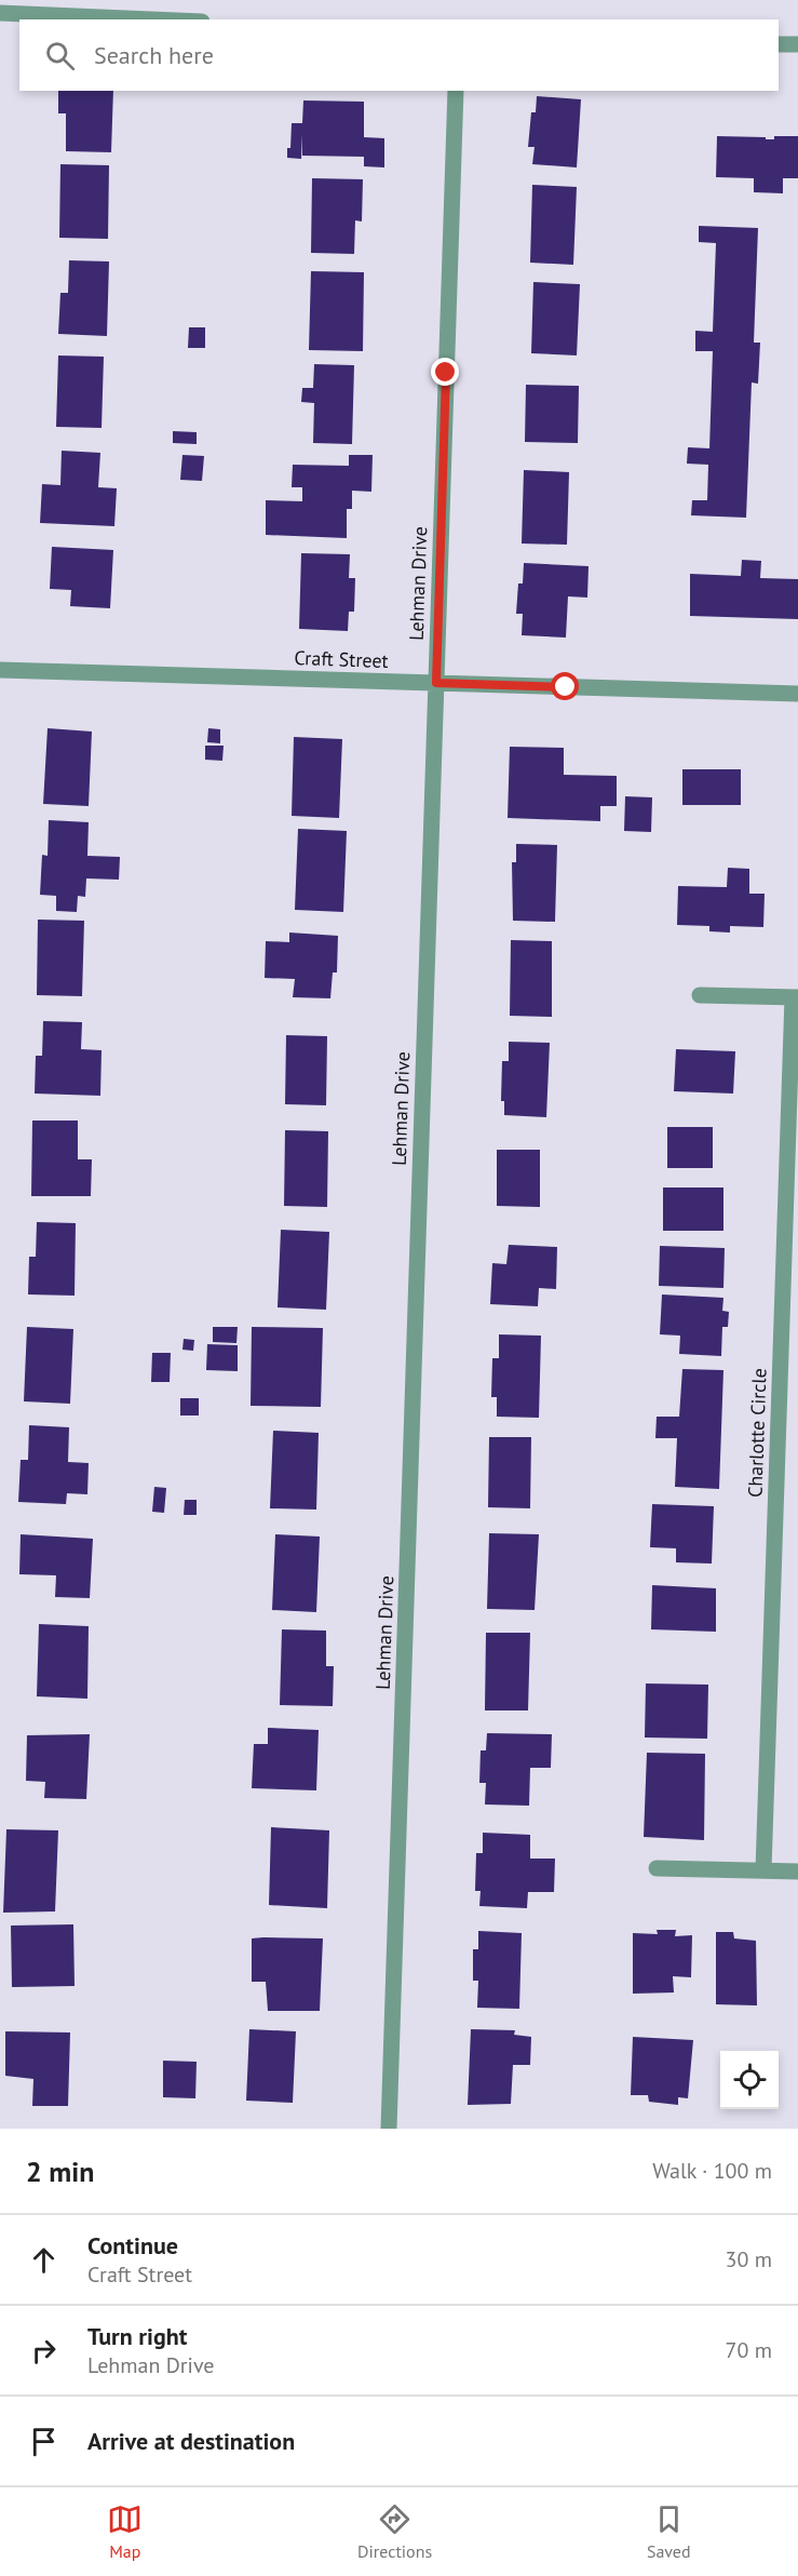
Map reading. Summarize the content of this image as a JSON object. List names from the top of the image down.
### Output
{
  "streets": {
    "street": ["Lehman Drive", "Craft Street", "Charlotte Circle"]
  },
  "crossings": [
    ["Lehman Drive", "Craft Street"]
  ],
  "page": {
    "search": "Search here",
    "heading": ["2 min", "Walk · 100 m"],
    "list": [
      ["Continue", "Craft Street", "30 m"],
      ["Turn right", "Lehman Drive", "70 m"],
      "Arrive at destination"
    ],
    "nav": ["Map", "Directions", "Saved"]
  }
}
